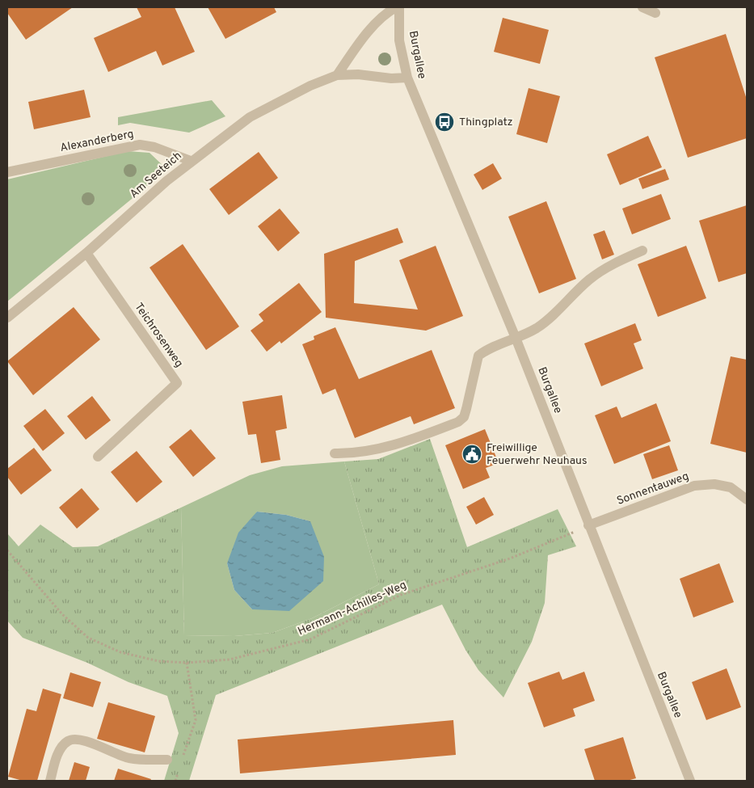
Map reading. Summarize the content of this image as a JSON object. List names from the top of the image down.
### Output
{
  "streets": {
    "street": [
      "Burgallee",
      "Alexanderberg",
      "Am Seeteich",
      "Teichrosenweg",
      "Sonnentauweg"
    ],
    "path": ["Hermann-Achilles-Weg"]
  },
  "crossings": [
    ["Burgallee", "Am Seeteich"],
    ["Burgallee", "Sonnentauweg"],
    ["Burgallee", "Hermann-Achilles-Weg"],
    ["Alexanderberg", "Am Seeteich"],
    ["Am Seeteich", "Teichrosenweg"],
    ["Sonnentauweg", "Hermann-Achilles-Weg"]
  ],
  "places": {
    "bus stop": ["Thingplatz"],
    "public building": ["Freiwillige Feuerwehr Neuhaus"]
  }
}
